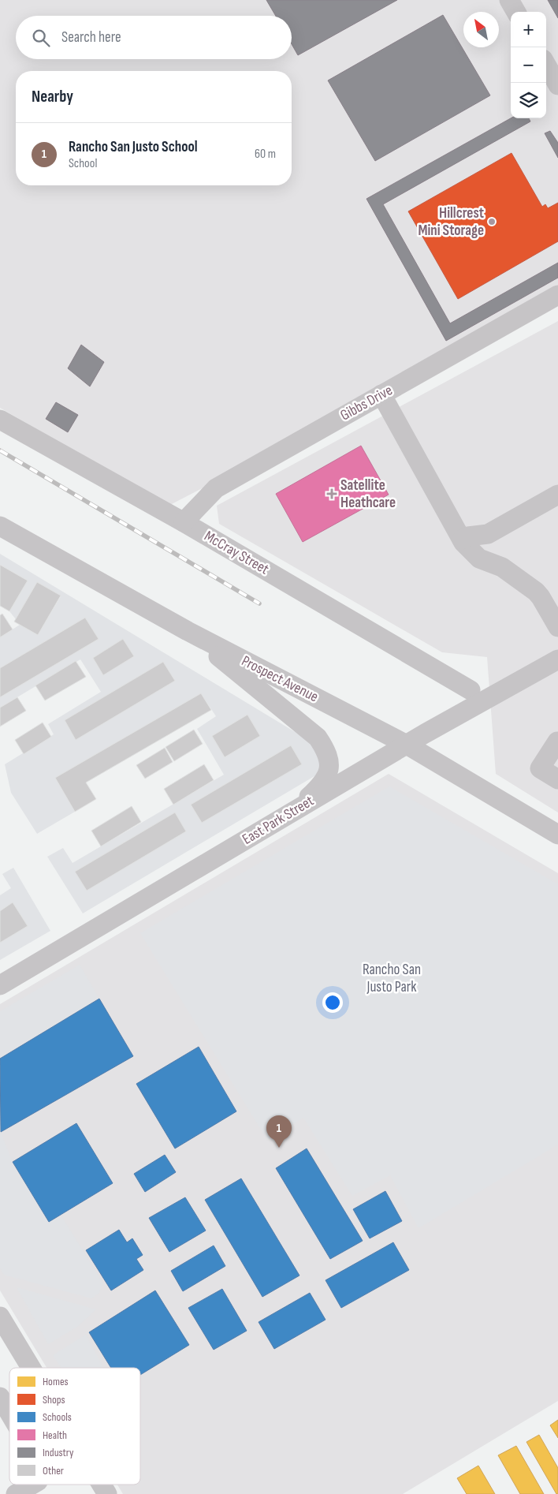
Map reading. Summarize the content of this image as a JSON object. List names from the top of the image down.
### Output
{
  "streets": {
    "street": [
      "Gibbs Drive",
      "McCray Street",
      "Prospect Avenue",
      "East Park Street"
    ]
  },
  "crossings": [
    ["Gibbs Drive", "McCray Street"],
    ["Prospect Avenue", "East Park Street"]
  ],
  "parks": ["Rancho San Justo Park"],
  "places": {
    "other": ["Hillcrest Mini Storage"],
    "health": ["Satellite Heathcare"]
  },
  "legend": [
    "Homes",
    "Shops",
    "Schools",
    "Health",
    "Industry",
    "Other"
  ],
  "north": "top left",
  "page": {
    "map_buttons": ["+", "−"],
    "search": "Search here",
    "heading": "Nearby",
    "list": [
      {
        "mark": "1",
        "name": "Rancho San Justo School",
        "note": "School",
        "value": "60 m"
      }
    ],
    "pins": "1"
  }
}
